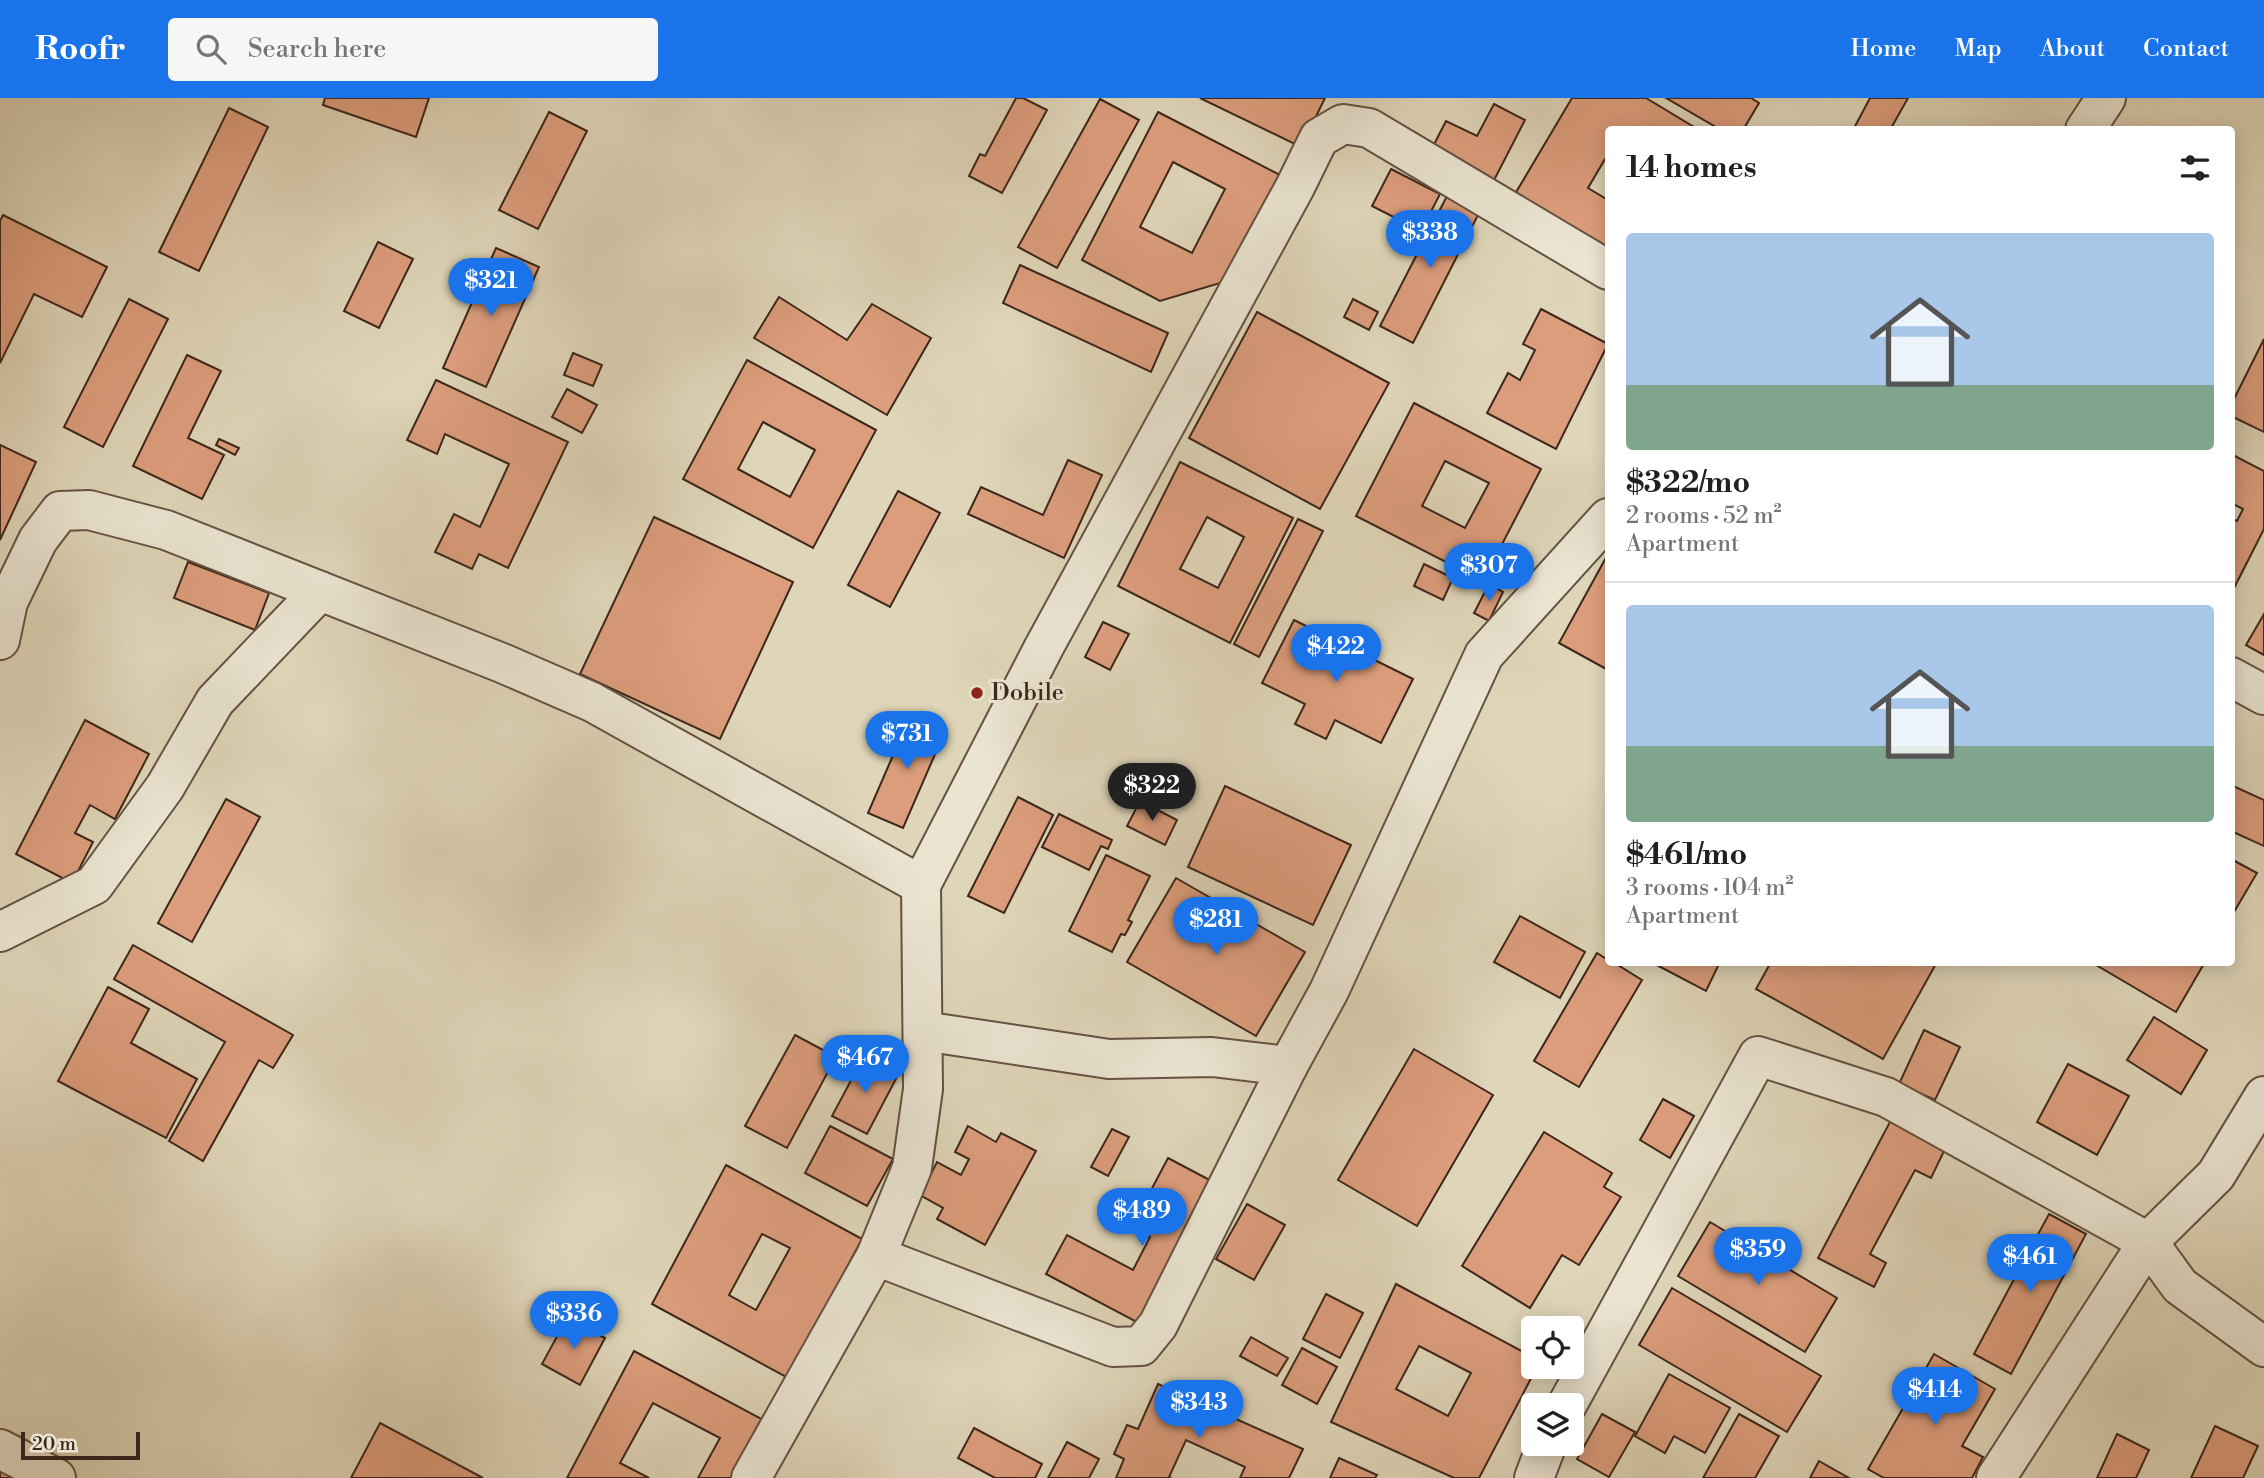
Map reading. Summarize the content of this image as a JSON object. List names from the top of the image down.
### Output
{
  "places": ["Dobile"],
  "scale_bar": "20 m",
  "page": {
    "header": "Roofr",
    "search": "Search here",
    "nav": [
      "Home",
      "Map",
      "About",
      "Contact"
    ],
    "heading": "14 homes",
    "price": [
      "$338",
      "$321",
      "$307",
      "$422",
      "$731",
      "$322",
      "$281",
      "$467",
      "$489",
      "$359",
      "$461",
      "$336",
      "$414",
      "$343"
    ],
    "list": [
      {
        "name": "$322/mo",
        "note": "2 rooms · 52 m² · Apartment"
      },
      {
        "name": "$461/mo",
        "note": "3 rooms · 104 m² · Apartment"
      }
    ],
    "scale": "20 m"
  }
}
